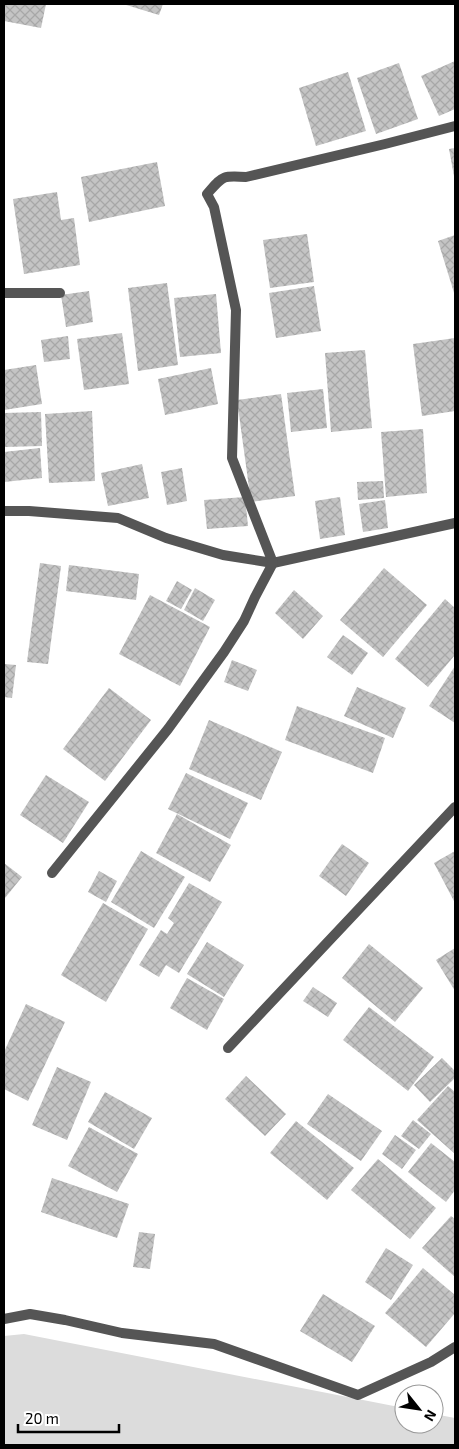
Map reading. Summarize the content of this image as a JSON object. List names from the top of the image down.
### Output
{
  "scale_bar": "20 m",
  "north": "bottom right"
}
